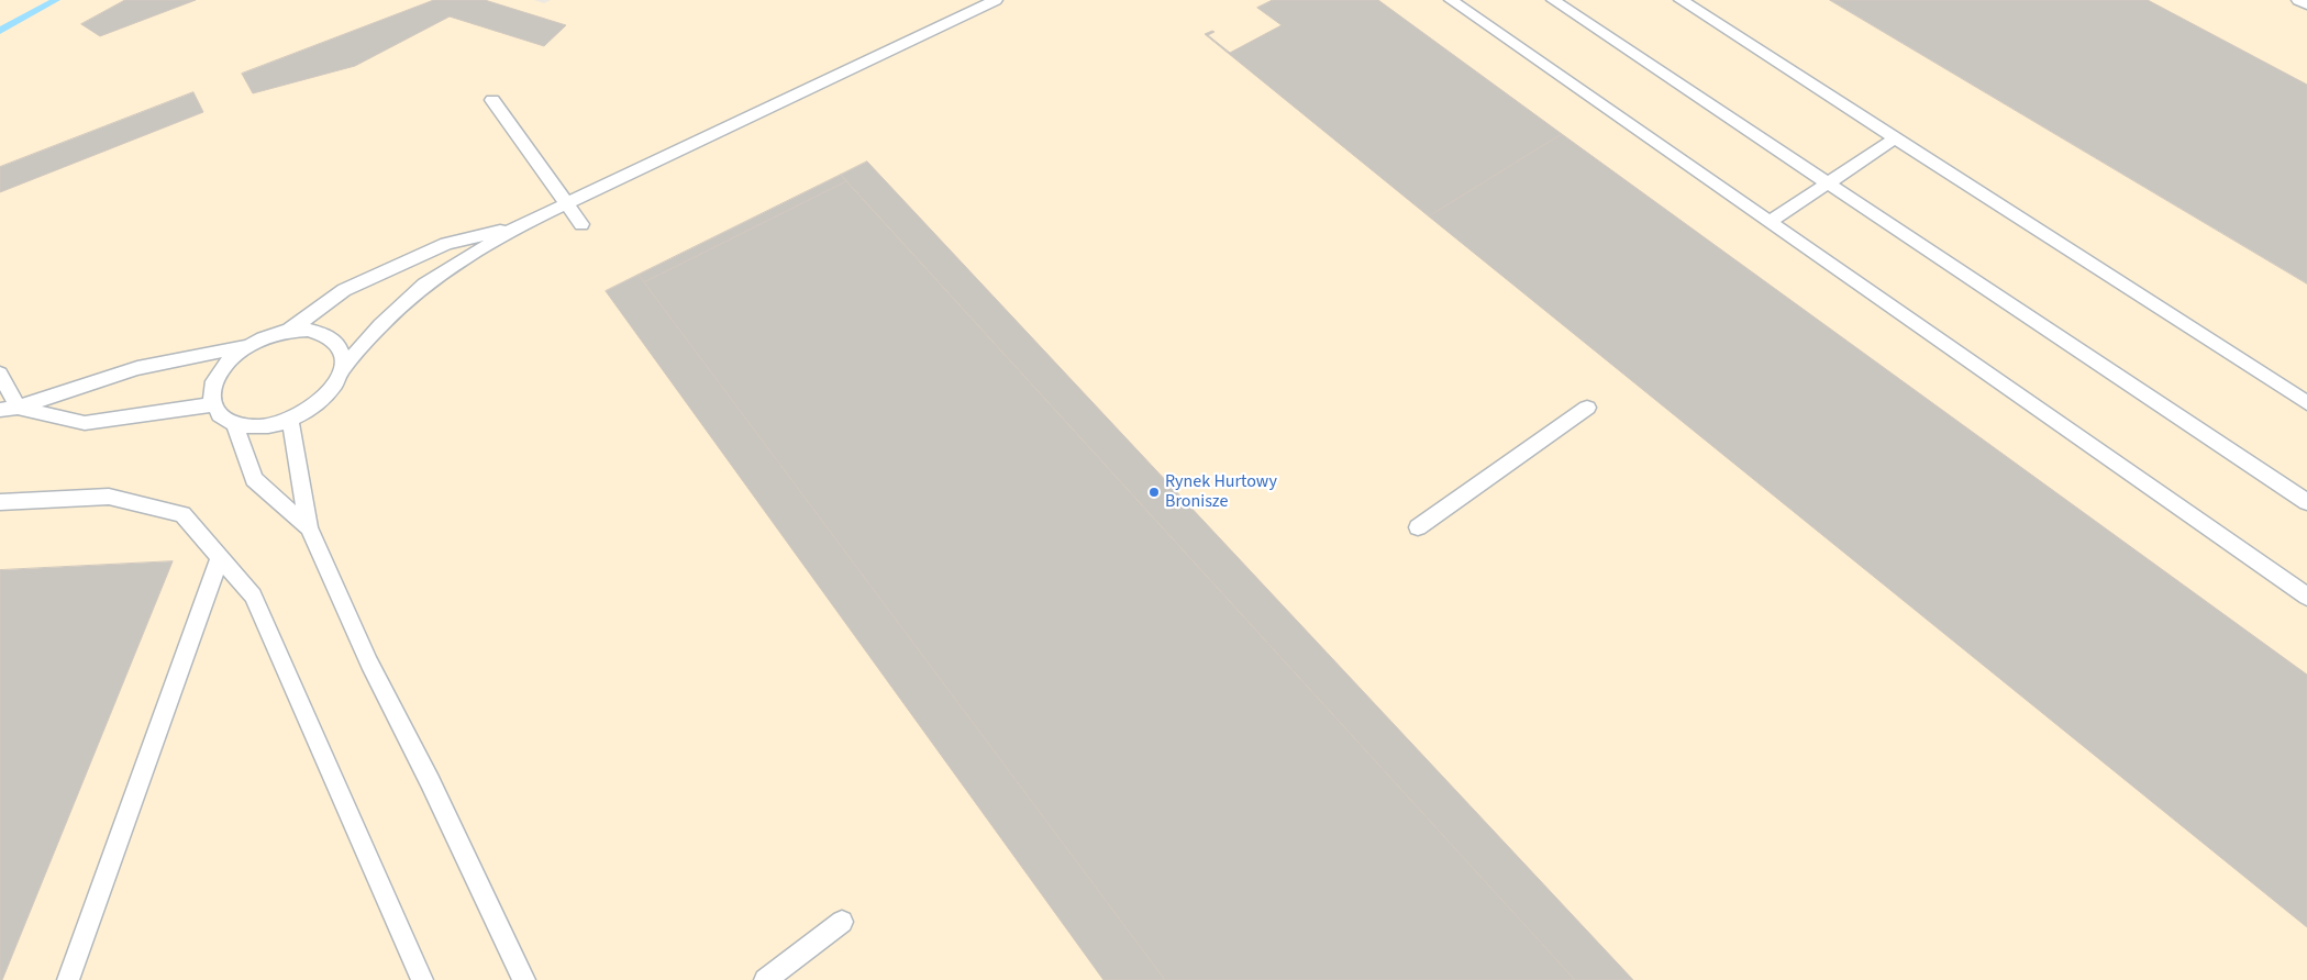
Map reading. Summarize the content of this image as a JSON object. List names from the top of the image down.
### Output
{
  "places": ["Rynek Hurtowy Bronisze"]
}
